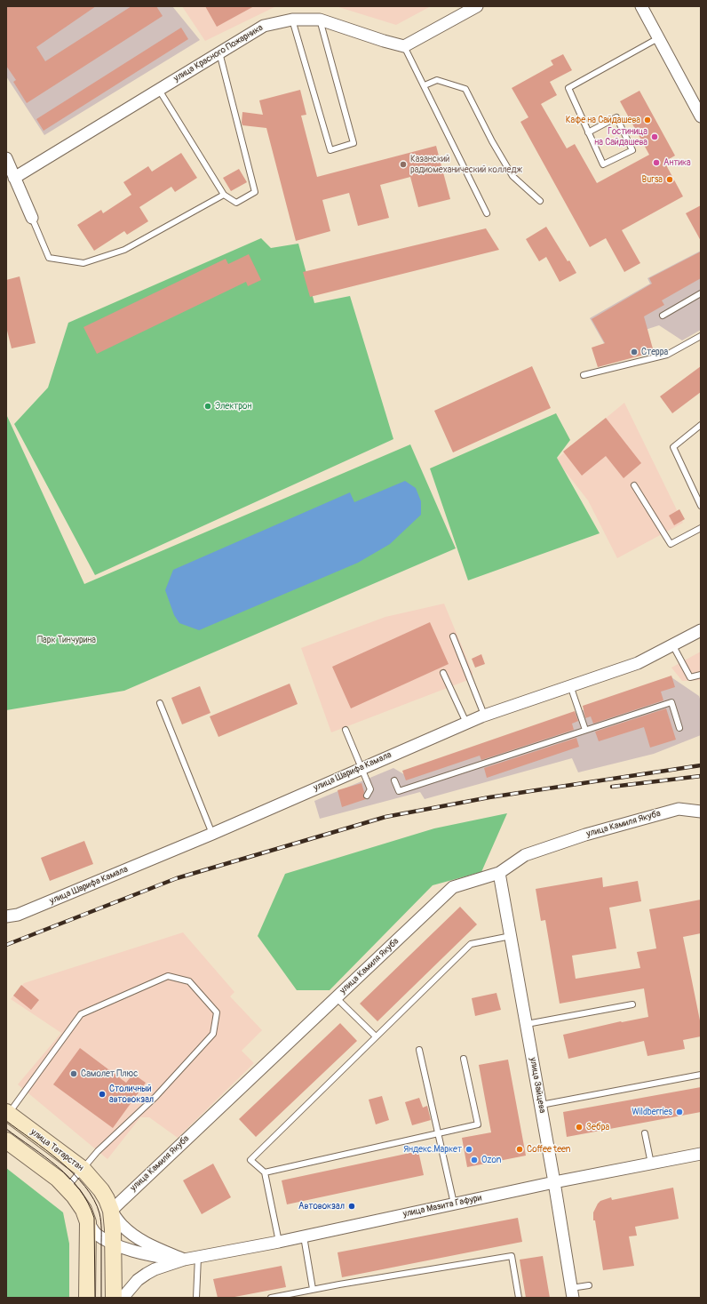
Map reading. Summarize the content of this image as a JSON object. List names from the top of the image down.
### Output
{
  "streets": {
    "main road": ["улица Татарстан"],
    "street": [
      "улица Красного Пожарника",
      "улица Шарифа Камала",
      "улица Камиля Якуба",
      "улица Зайцева",
      "улица Мазита Гафури"
    ]
  },
  "crossings": [
    ["улица Камиля Якуба", "улица Зайцева"],
    ["улица Камиля Якуба", "улица Татарстан"],
    ["улица Зайцева", "улица Мазита Гафури"],
    ["улица Татарстан", "улица Мазита Гафури"]
  ],
  "parks": ["Парк Тинчурина"],
  "places": [
    "Кафе на Сайдашева",
    "Гостиница на Сайдашева",
    "Антика",
    "Казанский радиомеханический колледж",
    "Bursa",
    "Стерра",
    "Электрон",
    "Самолет Плюс",
    "Столичный автовокзал",
    "Wildberries",
    "Зебра",
    "Яндекс.Маркет",
    "Coffee teen",
    "Ozon",
    "Автовокзал"
  ]
}
